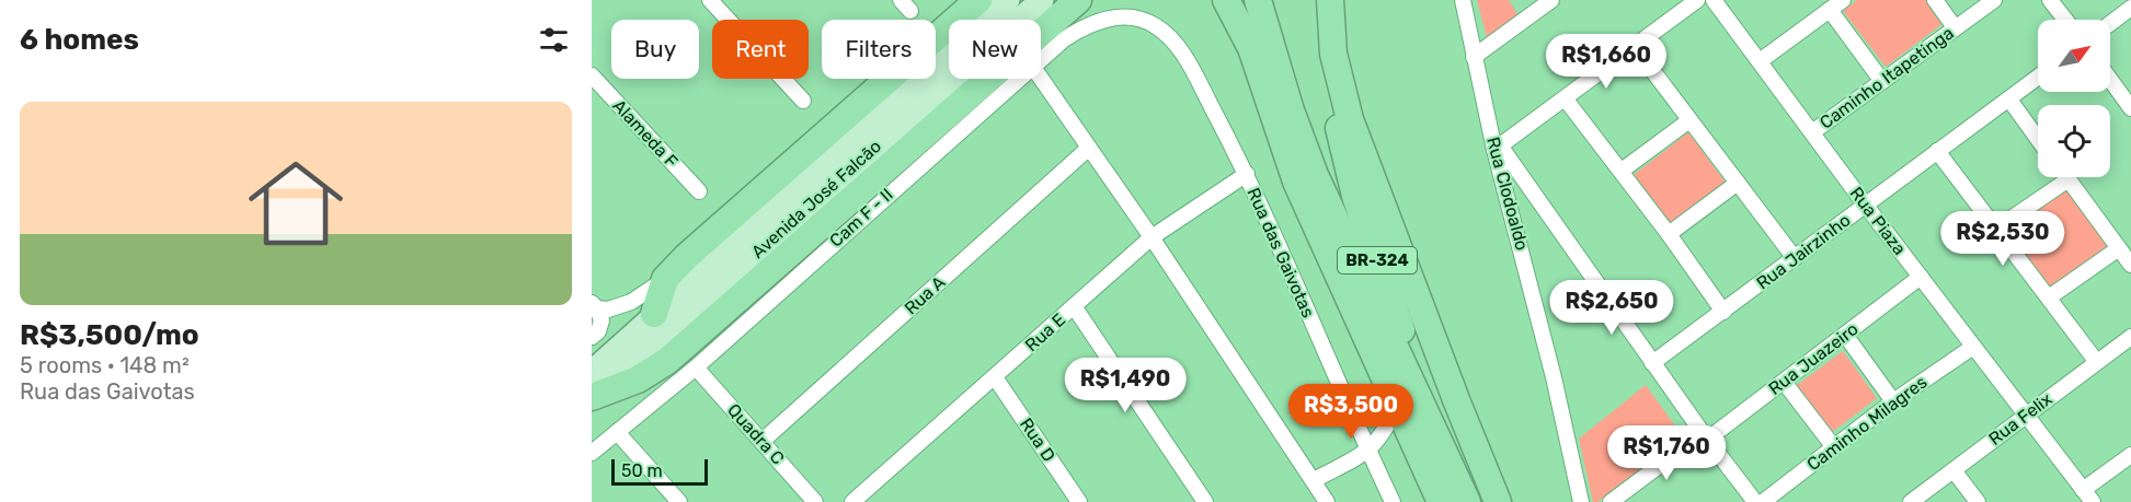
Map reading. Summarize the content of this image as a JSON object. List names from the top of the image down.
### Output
{
  "streets": {
    "highway": ["BR-324"],
    "main road": ["Avenida José Falcão"],
    "street": [
      "Caminho Itapetinga",
      "Alameda F",
      "Rua Clodoaldo",
      "Cam F - II",
      "Rua Piaza",
      "Rua Jairzinho",
      "Rua das Gaivotas",
      "Rua A",
      "Rua E",
      "Rua Juazeiro",
      "Rua Felix",
      "Caminho Milagres",
      "Quadra C",
      "Rua D"
    ]
  },
  "crossings": [
    ["Caminho Itapetinga", "Rua Piaza"],
    ["Cam F - II", "Rua das Gaivotas"],
    ["Cam F - II", "Quadra C"],
    ["Rua Piaza", "Rua Jairzinho"],
    ["Rua Piaza", "Rua Juazeiro"],
    ["Rua Piaza", "Rua Felix"],
    ["Rua Piaza", "Caminho Milagres"],
    ["Rua das Gaivotas", "Rua E"],
    ["Rua A", "Quadra C"],
    ["Rua E", "Rua D"]
  ],
  "scale_bar": "50 m",
  "north": "top right",
  "page": {
    "heading": "6 homes",
    "chip": [
      "Buy",
      "Rent",
      "Filters",
      "New"
    ],
    "price": [
      "R$1,660",
      "R$2,530",
      "R$2,650",
      "R$1,490",
      "R$3,500",
      "R$1,760"
    ],
    "list": [
      {
        "name": "R$3,500/mo",
        "note": "5 rooms · 148 m² · Rua das Gaivotas"
      }
    ],
    "scale": "50 m"
  }
}
